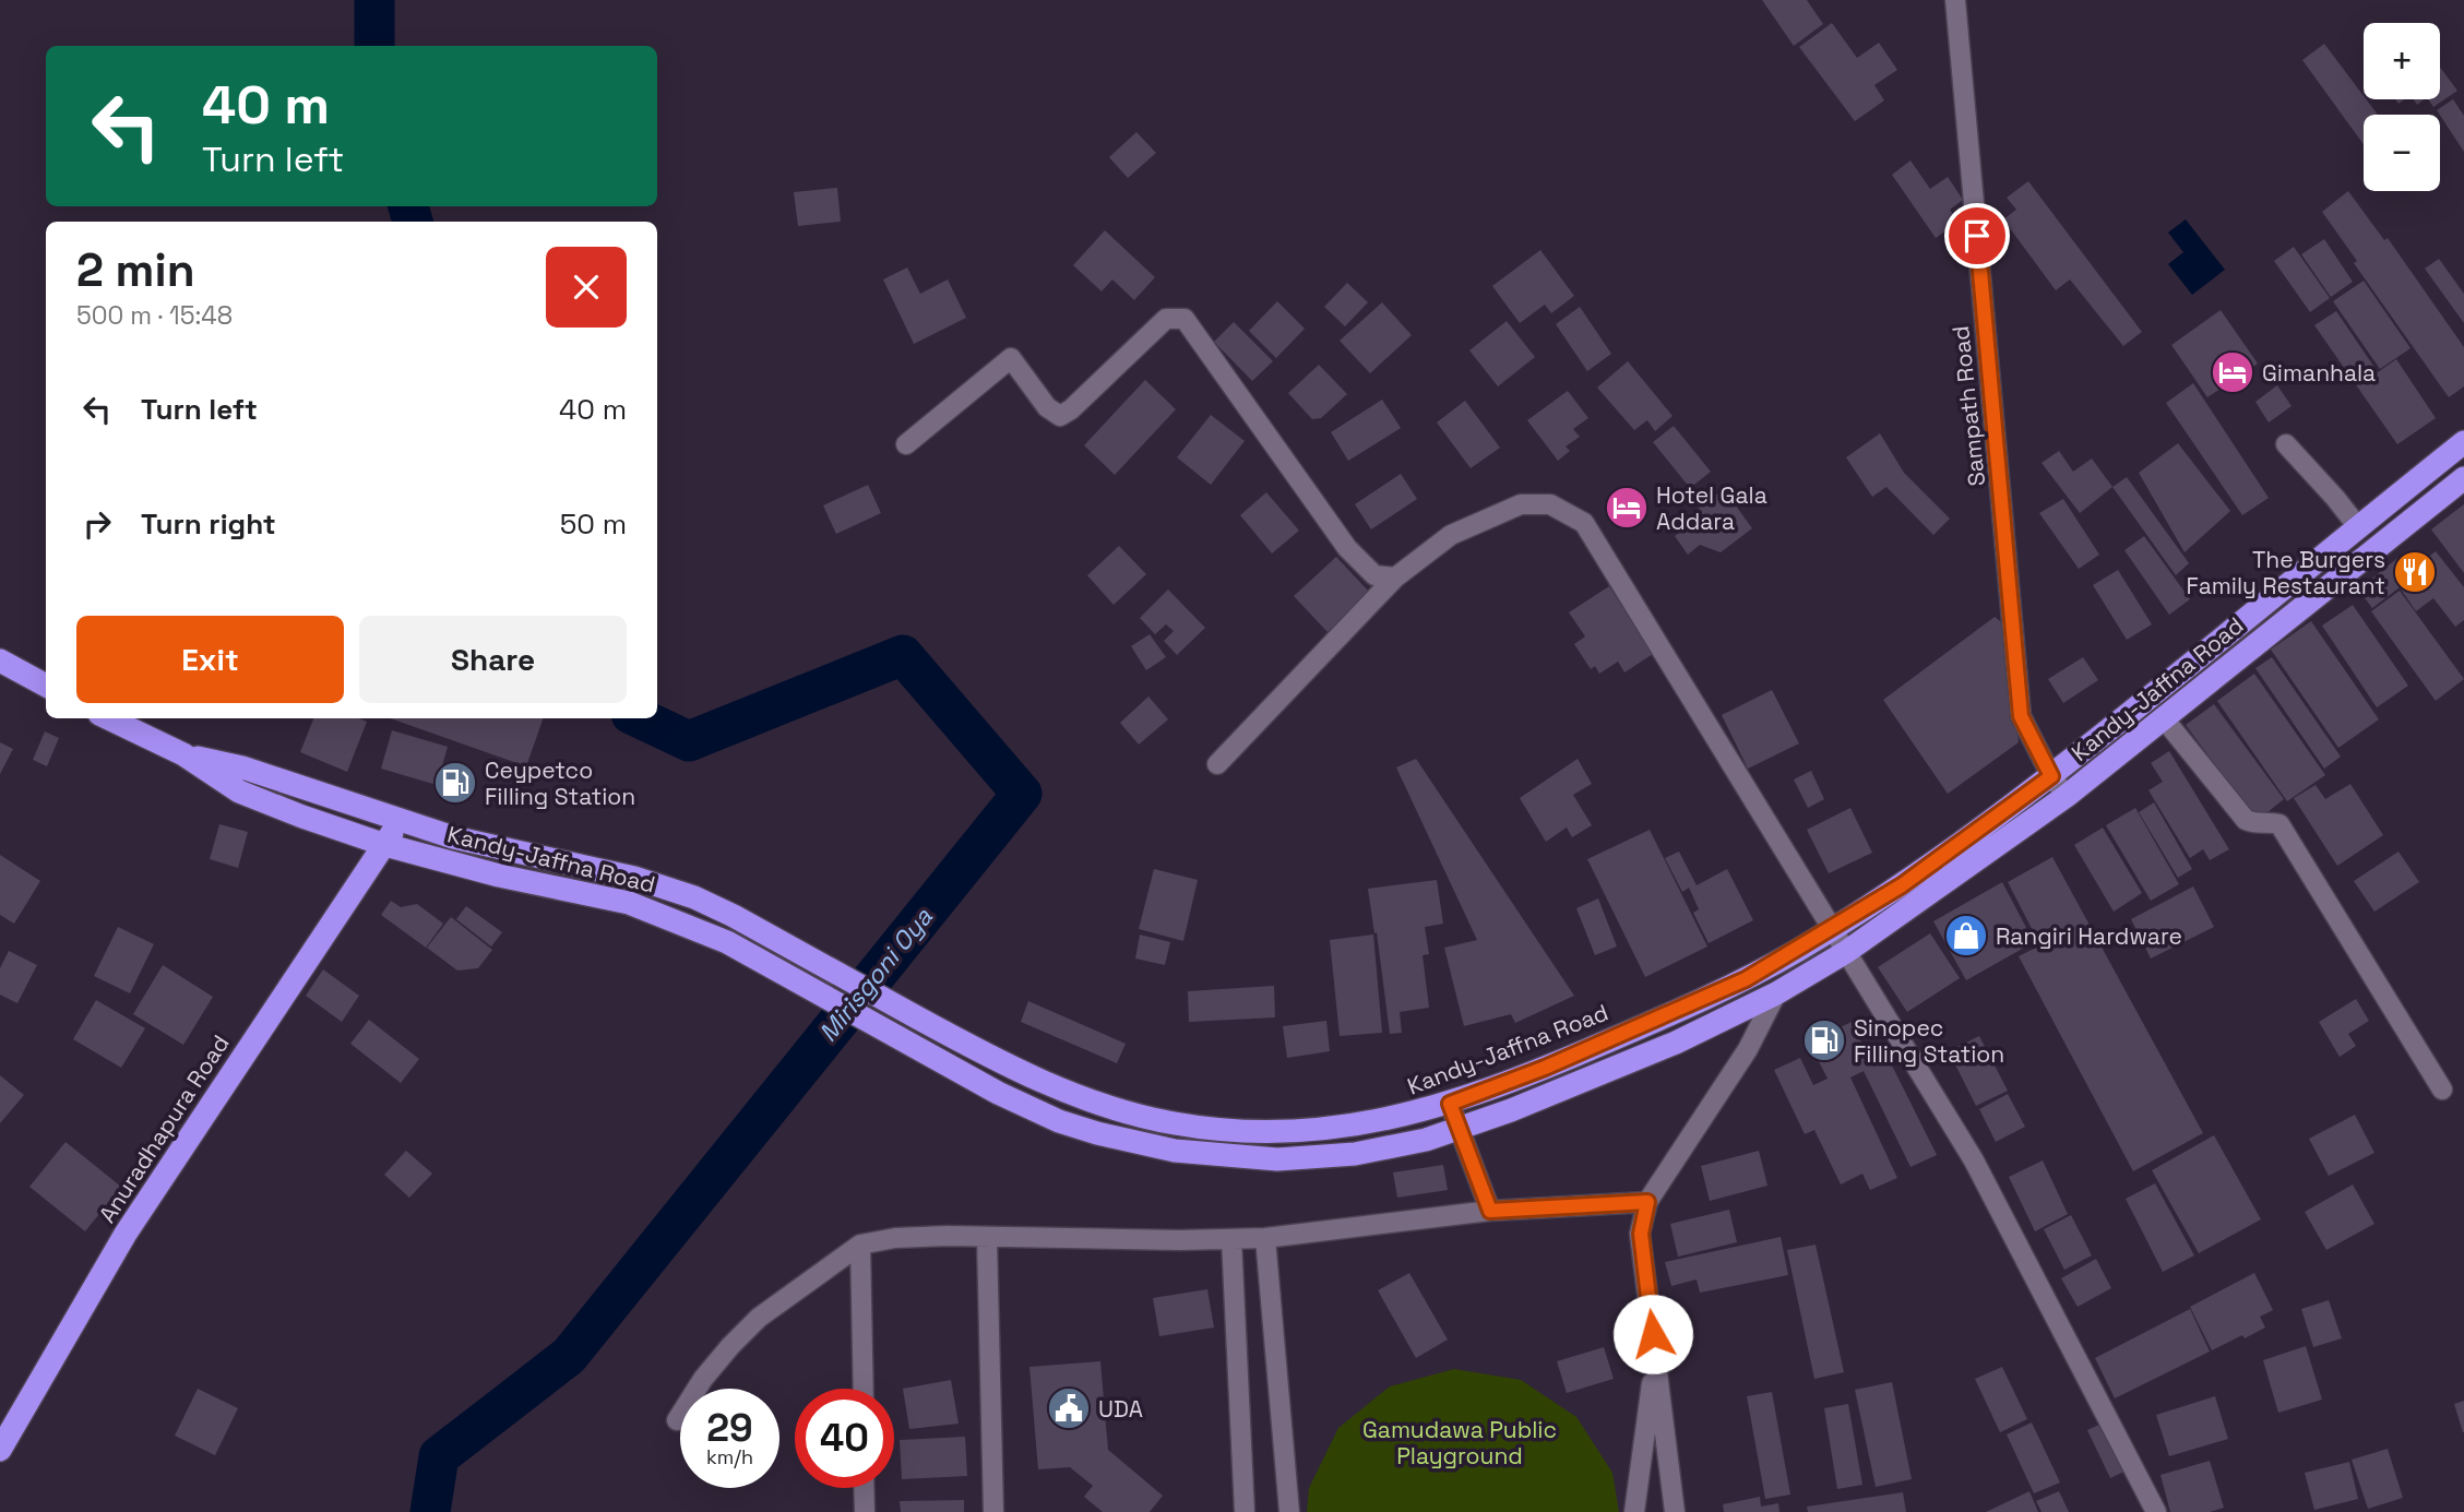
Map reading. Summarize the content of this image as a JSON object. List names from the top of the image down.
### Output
{
  "streets": {
    "highway": ["Kandy-Jaffna Road", "Anuradhapura Road"],
    "street": ["Sampath Road"]
  },
  "crossings": [
    ["Sampath Road", "Kandy-Jaffna Road"],
    ["Kandy-Jaffna Road", "Anuradhapura Road"]
  ],
  "water": ["Mirisgoni Oya"],
  "parks": ["Gamudawa Public Playground"],
  "places": {
    "hotel": ["Gimanhala", "Hotel Gala Addara"],
    "restaurant": ["The Burgers Family Restaurant"],
    "fuel station": ["Ceypetco Filling Station", "Sinopec Filling Station"],
    "shop": ["Rangiri Hardware"],
    "public building": ["UDA"]
  },
  "page": {
    "map_buttons": ["+", "−"],
    "turn": ["40 m", "Turn left"],
    "heading": ["2 min", "500 m · 15:48"],
    "list": [
      {
        "name": "Turn left",
        "value": "40 m"
      },
      {
        "name": "Turn right",
        "value": "50 m"
      }
    ],
    "buttons": ["Exit", "Share"],
    "speed": "29 km/h",
    "limit": "40"
  }
}
